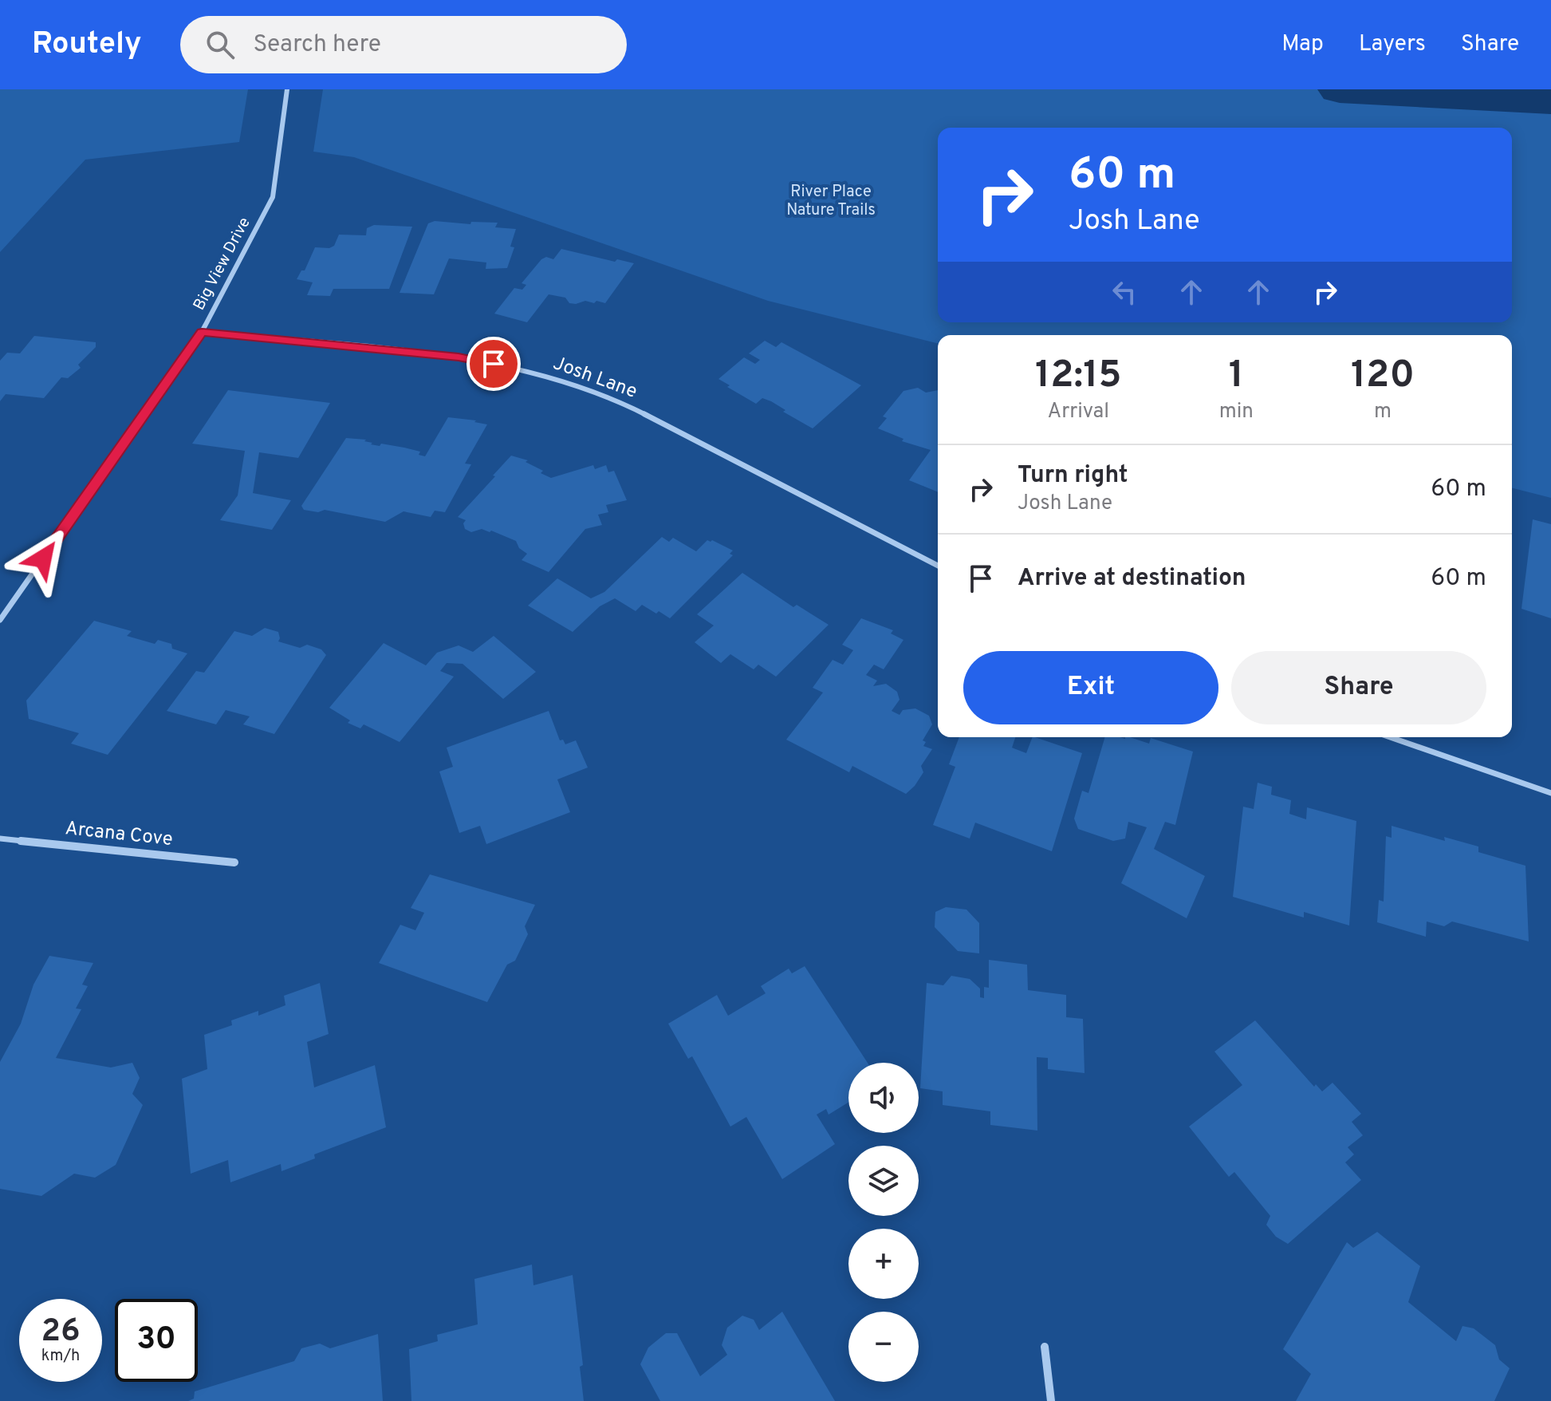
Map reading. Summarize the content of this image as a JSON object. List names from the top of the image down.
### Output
{
  "streets": {
    "street": ["Big View Drive", "Josh Lane", "Arcana Cove"]
  },
  "crossings": [
    ["Big View Drive", "Josh Lane"]
  ],
  "parks": ["River Place Nature Trails"],
  "page": {
    "header": "Routely",
    "search": "Search here",
    "nav": ["Map", "Layers", "Share"],
    "turn": ["60 m", "Josh Lane"],
    "eta": [
      "12:15",
      "Arrival",
      "1",
      "min",
      "120",
      "m"
    ],
    "list": [
      {
        "name": "Turn right",
        "note": "Josh Lane",
        "value": "60 m"
      },
      {
        "name": "Arrive at destination",
        "value": "60 m"
      }
    ],
    "buttons": ["Exit", "Share"],
    "map_buttons": ["+", "−"],
    "speed": "26 km/h",
    "limit": "30"
  }
}
